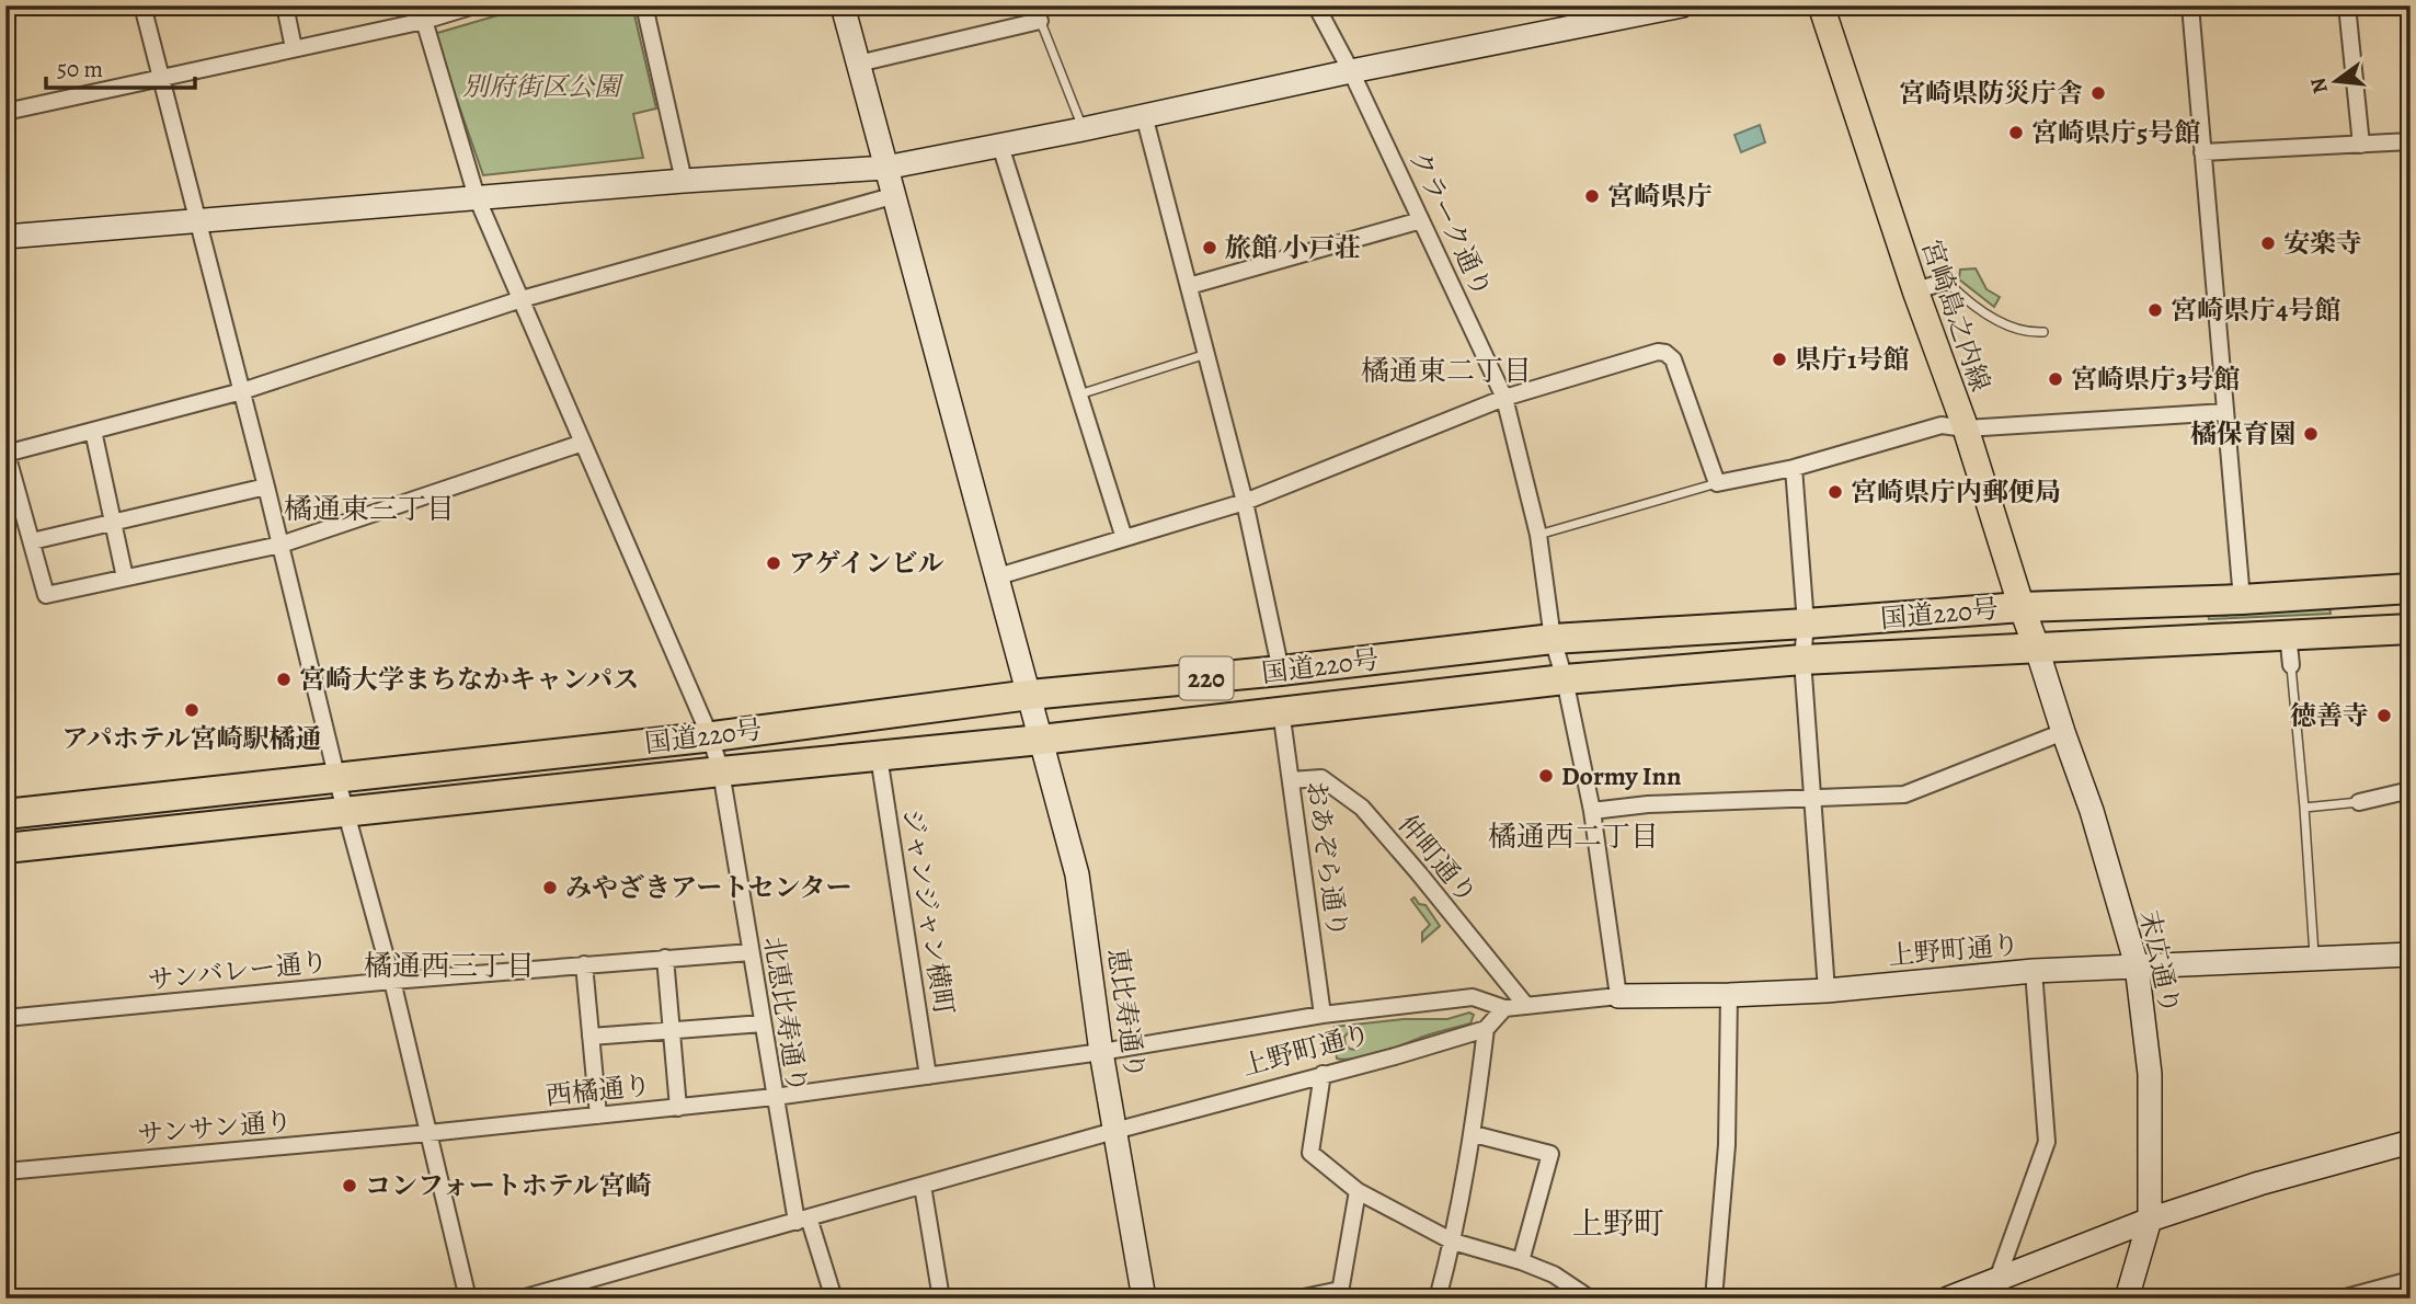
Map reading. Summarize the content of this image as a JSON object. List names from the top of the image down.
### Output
{
  "streets": {
    "highway": ["国道220号", "220"],
    "main road": ["宮崎島之内線"],
    "street": [
      "クラーク通り",
      "おあぞら通り",
      "仲町通り",
      "ジャンジャン横町",
      "上野町通り",
      "末広通り",
      "サンバレー通り",
      "恵比寿通り",
      "北恵比寿通り",
      "西橘通り",
      "サンサン通り"
    ]
  },
  "crossings": [
    ["クラーク通り", "国道220号"],
    ["クラーク通り", "上野町通り"],
    ["宮崎島之内線", "国道220号"],
    ["宮崎島之内線", "末広通り"],
    ["国道220号", "おあぞら通り"],
    ["国道220号", "ジャンジャン横町"],
    ["国道220号", "末広通り"],
    ["国道220号", "恵比寿通り"],
    ["国道220号", "北恵比寿通り"],
    ["おあぞら通り", "仲町通り"],
    ["おあぞら通り", "上野町通り"],
    ["仲町通り", "上野町通り"],
    ["ジャンジャン横町", "上野町通り"],
    ["ジャンジャン横町", "西橘通り"],
    ["上野町通り", "末広通り"],
    ["上野町通り", "恵比寿通り"],
    ["上野町通り", "北恵比寿通り"],
    ["上野町通り", "西橘通り"],
    ["サンバレー通り", "北恵比寿通り"],
    ["北恵比寿通り", "西橘通り"],
    ["西橘通り", "サンサン通り"]
  ],
  "districts": [
    "橘通東二丁目",
    "橘通東三丁目",
    "橘通西二丁目",
    "橘通西三丁目",
    "上野町"
  ],
  "parks": ["別府街区公園"],
  "places": [
    "宮崎県防災庁舎",
    "宮崎県庁5号館",
    "宮崎県庁",
    "安楽寺",
    "旅館 小戸荘",
    "宮崎県庁4号館",
    "県庁1号館",
    "宮崎県庁3号館",
    "橘保育園",
    "宮崎県庁内郵便局",
    "アゲインビル",
    "宮崎大学まちなかキャンパス",
    "アパホテル宮崎駅橘通",
    "徳善寺",
    "Dormy Inn",
    "みやざきアートセンター",
    "コンフォートホテル宮崎"
  ],
  "scale_bar": "50 m",
  "north": "left"
}
